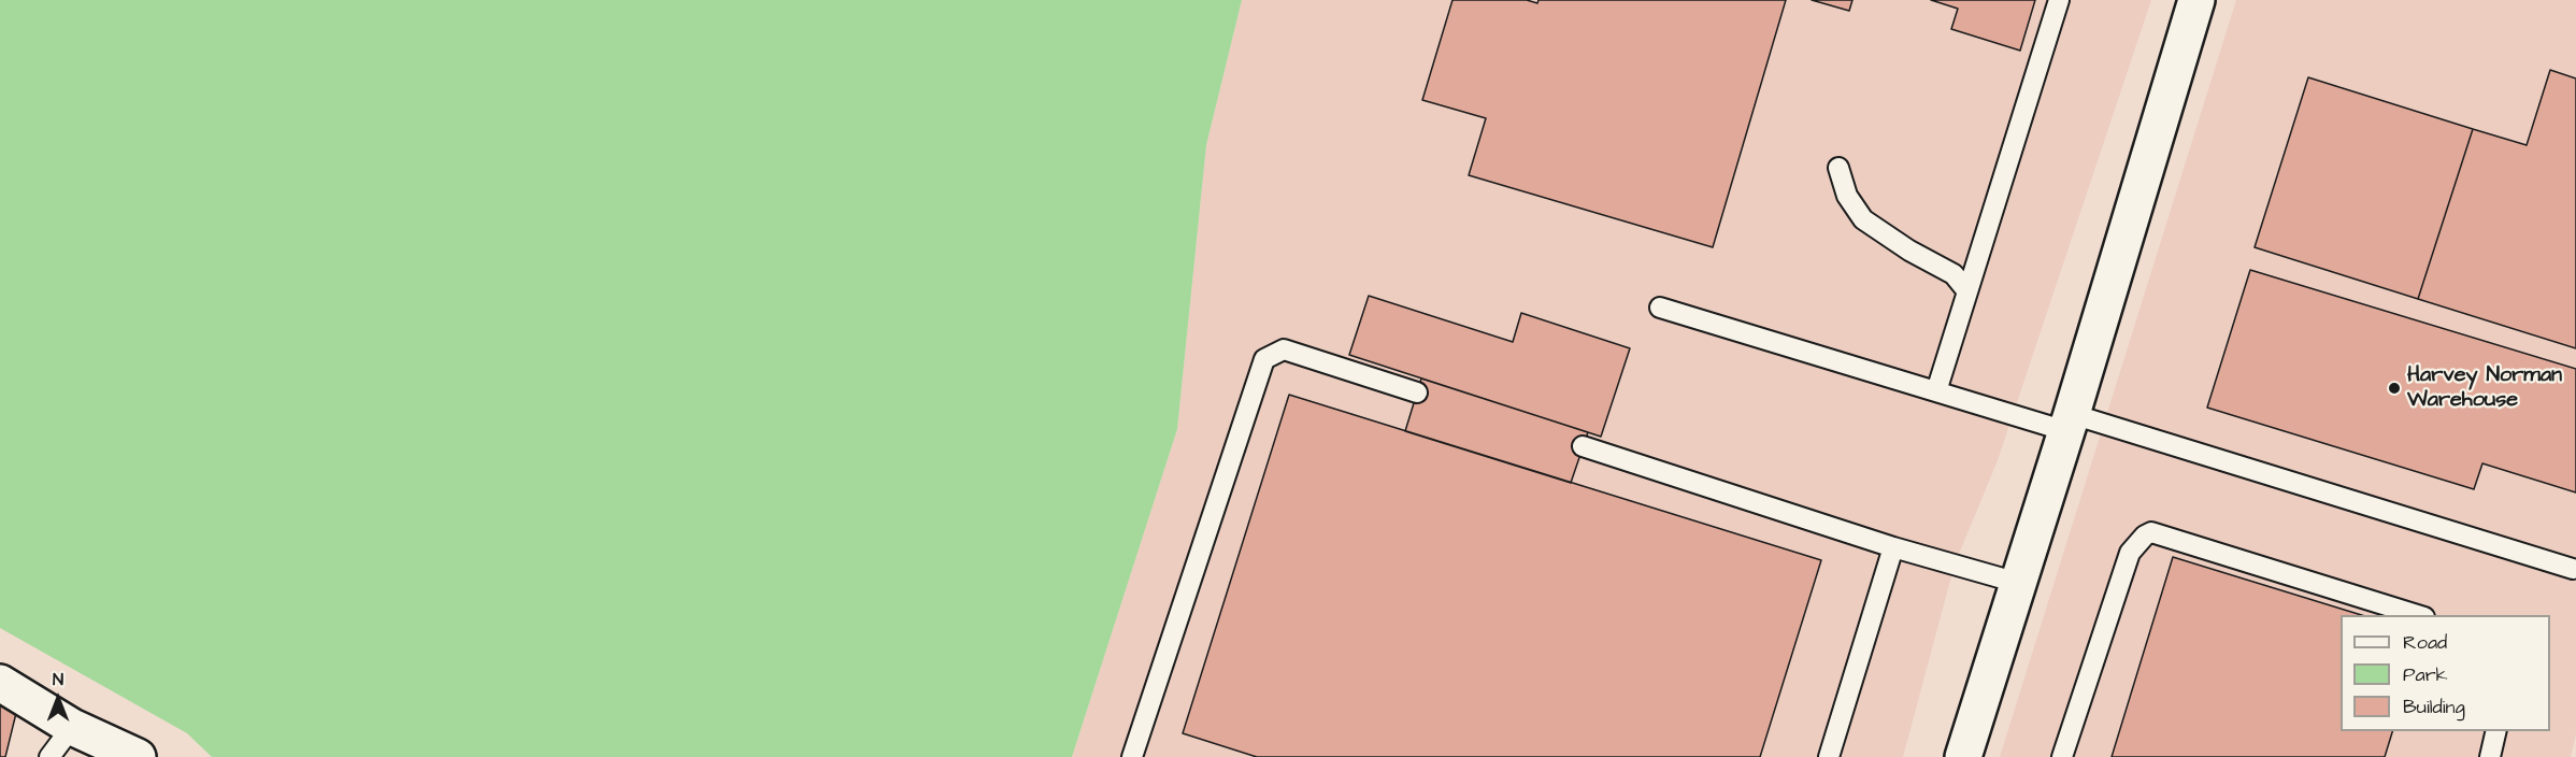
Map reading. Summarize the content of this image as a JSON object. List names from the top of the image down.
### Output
{
  "places": ["Harvey Norman Warehouse"],
  "legend": ["Road", "Park", "Building"],
  "north": "top"
}
